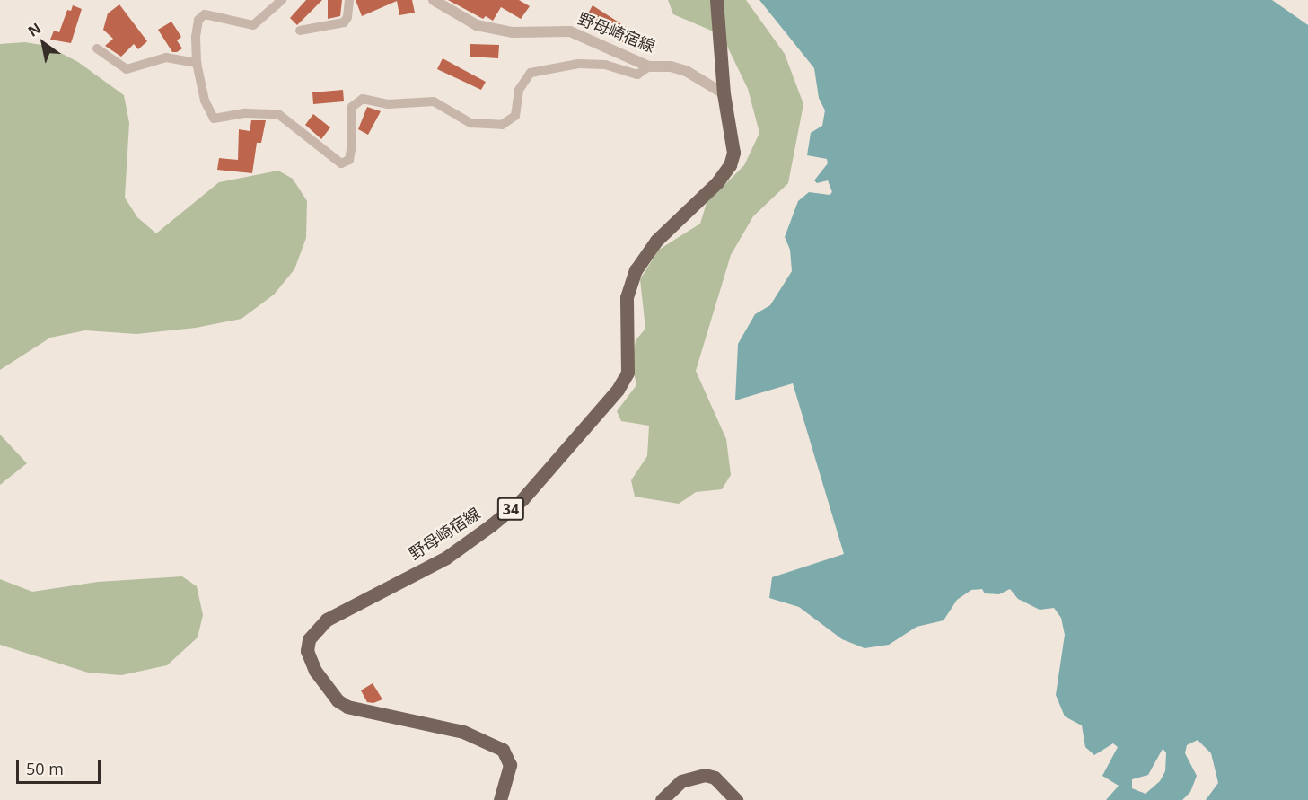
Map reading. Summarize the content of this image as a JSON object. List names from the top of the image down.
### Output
{
  "streets": {
    "main road": ["野母崎宿線", "34"]
  },
  "scale_bar": "50 m",
  "north": "top left"
}
